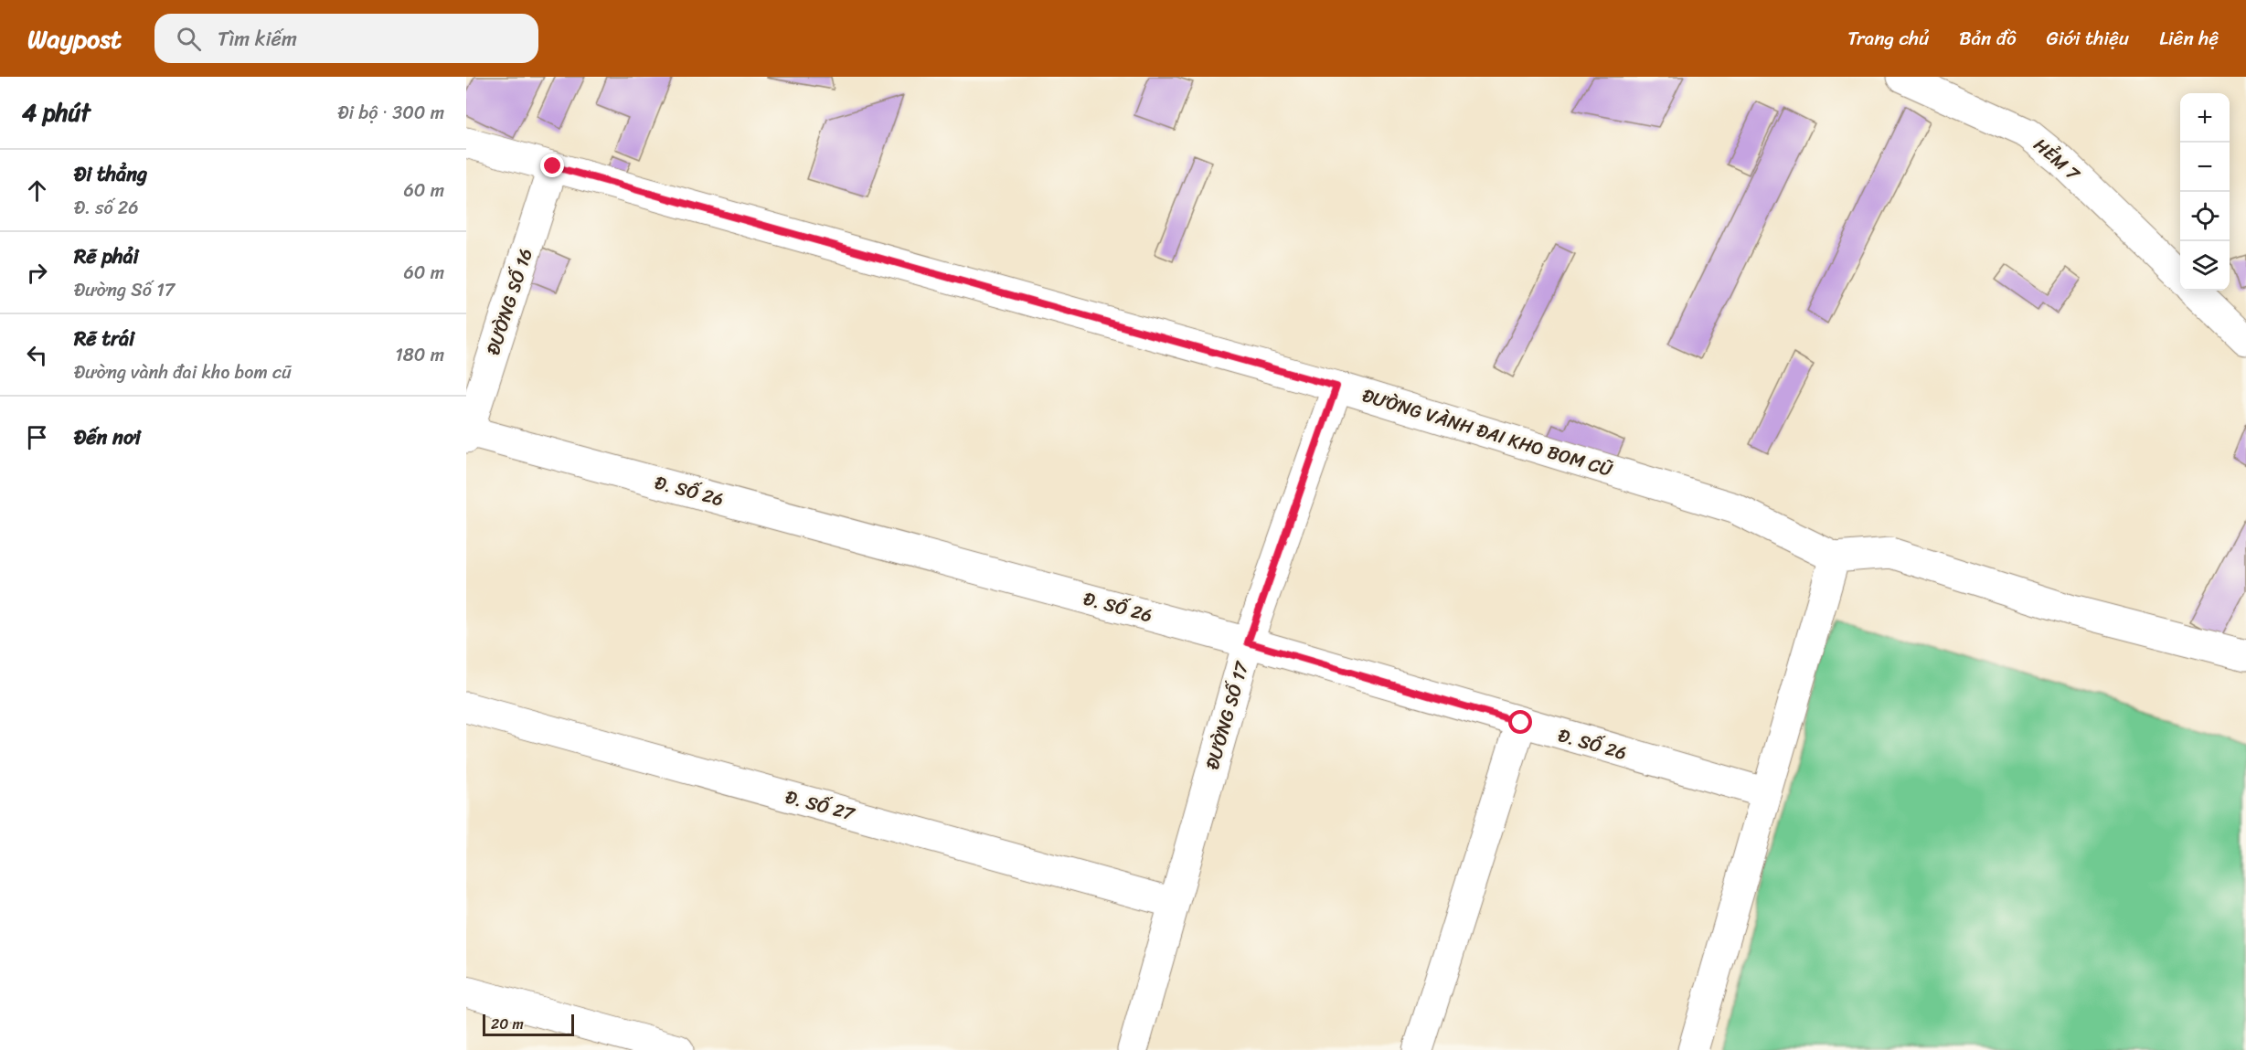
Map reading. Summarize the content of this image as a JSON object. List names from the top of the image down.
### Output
{
  "streets": {
    "street": [
      "HẺM 7",
      "ĐƯỜNG SỐ 16",
      "ĐƯỜNG VÀNH ĐAI KHO BOM CŨ",
      "Đ. SỐ 26",
      "ĐƯỜNG SỐ 17",
      "Đ. SỐ 27"
    ]
  },
  "crossings": [
    ["ĐƯỜNG SỐ 16", "ĐƯỜNG VÀNH ĐAI KHO BOM CŨ"],
    ["ĐƯỜNG SỐ 16", "Đ. SỐ 26"],
    ["ĐƯỜNG VÀNH ĐAI KHO BOM CŨ", "ĐƯỜNG SỐ 17"],
    ["Đ. SỐ 26", "ĐƯỜNG SỐ 17"],
    ["ĐƯỜNG SỐ 17", "Đ. SỐ 27"]
  ],
  "scale_bar": "20 m",
  "page": {
    "header": "Waypost",
    "search": "Tìm kiếm",
    "nav": [
      "Trang chủ",
      "Bản đồ",
      "Giới thiệu",
      "Liên hệ"
    ],
    "heading": ["4 phút", "Đi bộ · 300 m"],
    "map_buttons": ["+", "−"],
    "list": [
      ["Đi thẳng", "Đ. số 26", "60 m"],
      ["Rẽ phải", "Đường Số 17", "60 m"],
      ["Rẽ trái", "Đường vành đai kho bom cũ", "180 m"],
      "Đến nơi"
    ],
    "scale": "20 m"
  }
}
